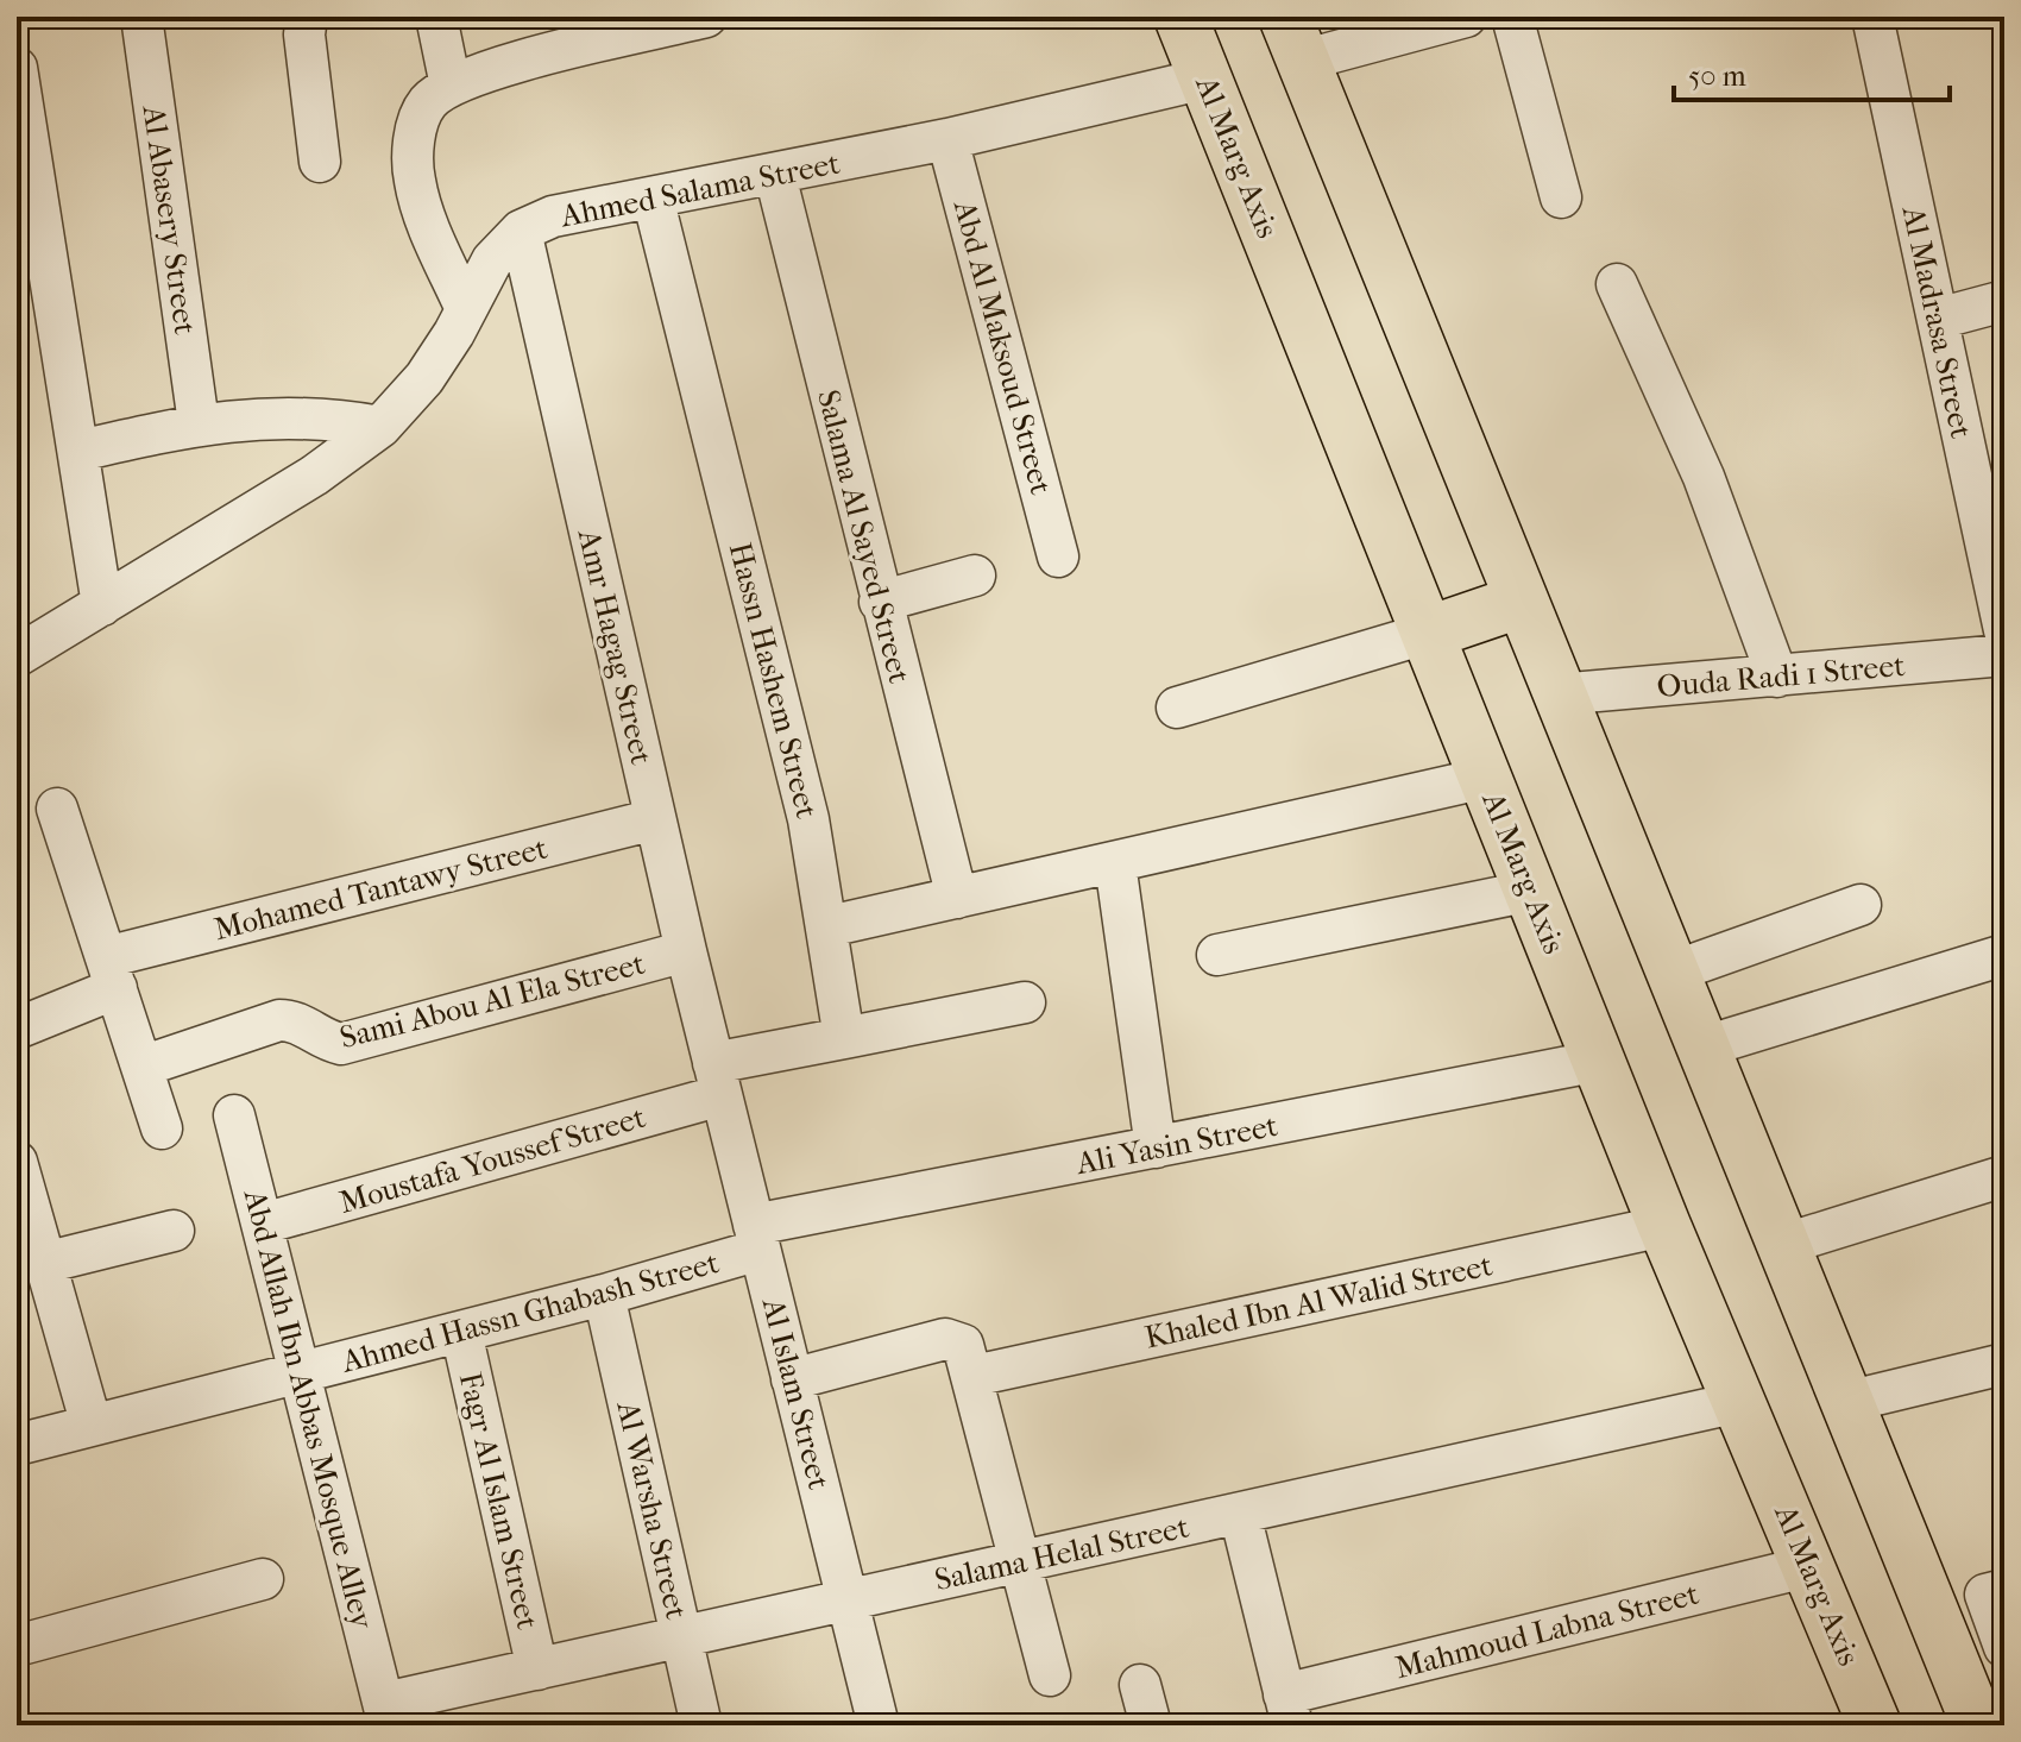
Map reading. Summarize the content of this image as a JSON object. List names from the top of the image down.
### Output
{
  "streets": {
    "main road": ["Al Marg Axis"],
    "street": [
      "Ahmed Salama Street",
      "Al Abasery Street",
      "Al Madrasa Street",
      "Abd Al Maksoud Street",
      "Salama Al Sayed Street",
      "Amr Hagag Street",
      "Ouda Radi 1 Street",
      "Hassn Hashem Street",
      "Mohamed Tantawy Street",
      "Sami Abou Al Ela Street",
      "Ali Yasin Street",
      "Moustafa Youssef Street",
      "Khaled Ibn Al Walid Street",
      "Ahmed Hassn Ghabash Street",
      "Al Islam Street",
      "Abd Allah Ibn Abbas Mosque Alley",
      "Fagr Al Islam Street",
      "Al Warsha Street",
      "Salama Helal Street",
      "Mahmoud Labna Street"
    ]
  },
  "crossings": [
    ["Al Marg Axis", "Ahmed Salama Street"],
    ["Al Marg Axis", "Ali Yasin Street"],
    ["Al Marg Axis", "Khaled Ibn Al Walid Street"],
    ["Al Marg Axis", "Salama Helal Street"],
    ["Al Marg Axis", "Mahmoud Labna Street"],
    ["Ahmed Salama Street", "Abd Al Maksoud Street"],
    ["Ahmed Salama Street", "Salama Al Sayed Street"],
    ["Ahmed Salama Street", "Amr Hagag Street"],
    ["Ahmed Salama Street", "Hassn Hashem Street"],
    ["Amr Hagag Street", "Mohamed Tantawy Street"],
    ["Amr Hagag Street", "Sami Abou Al Ela Street"],
    ["Amr Hagag Street", "Moustafa Youssef Street"],
    ["Amr Hagag Street", "Al Islam Street"],
    ["Ali Yasin Street", "Ahmed Hassn Ghabash Street"],
    ["Ali Yasin Street", "Al Islam Street"],
    ["Moustafa Youssef Street", "Al Islam Street"],
    ["Moustafa Youssef Street", "Abd Allah Ibn Abbas Mosque Alley"],
    ["Ahmed Hassn Ghabash Street", "Al Islam Street"],
    ["Ahmed Hassn Ghabash Street", "Abd Allah Ibn Abbas Mosque Alley"],
    ["Ahmed Hassn Ghabash Street", "Fagr Al Islam Street"],
    ["Ahmed Hassn Ghabash Street", "Al Warsha Street"],
    ["Al Islam Street", "Salama Helal Street"],
    ["Abd Allah Ibn Abbas Mosque Alley", "Salama Helal Street"],
    ["Fagr Al Islam Street", "Salama Helal Street"],
    ["Al Warsha Street", "Salama Helal Street"]
  ],
  "scale_bar": "50 m"
}
